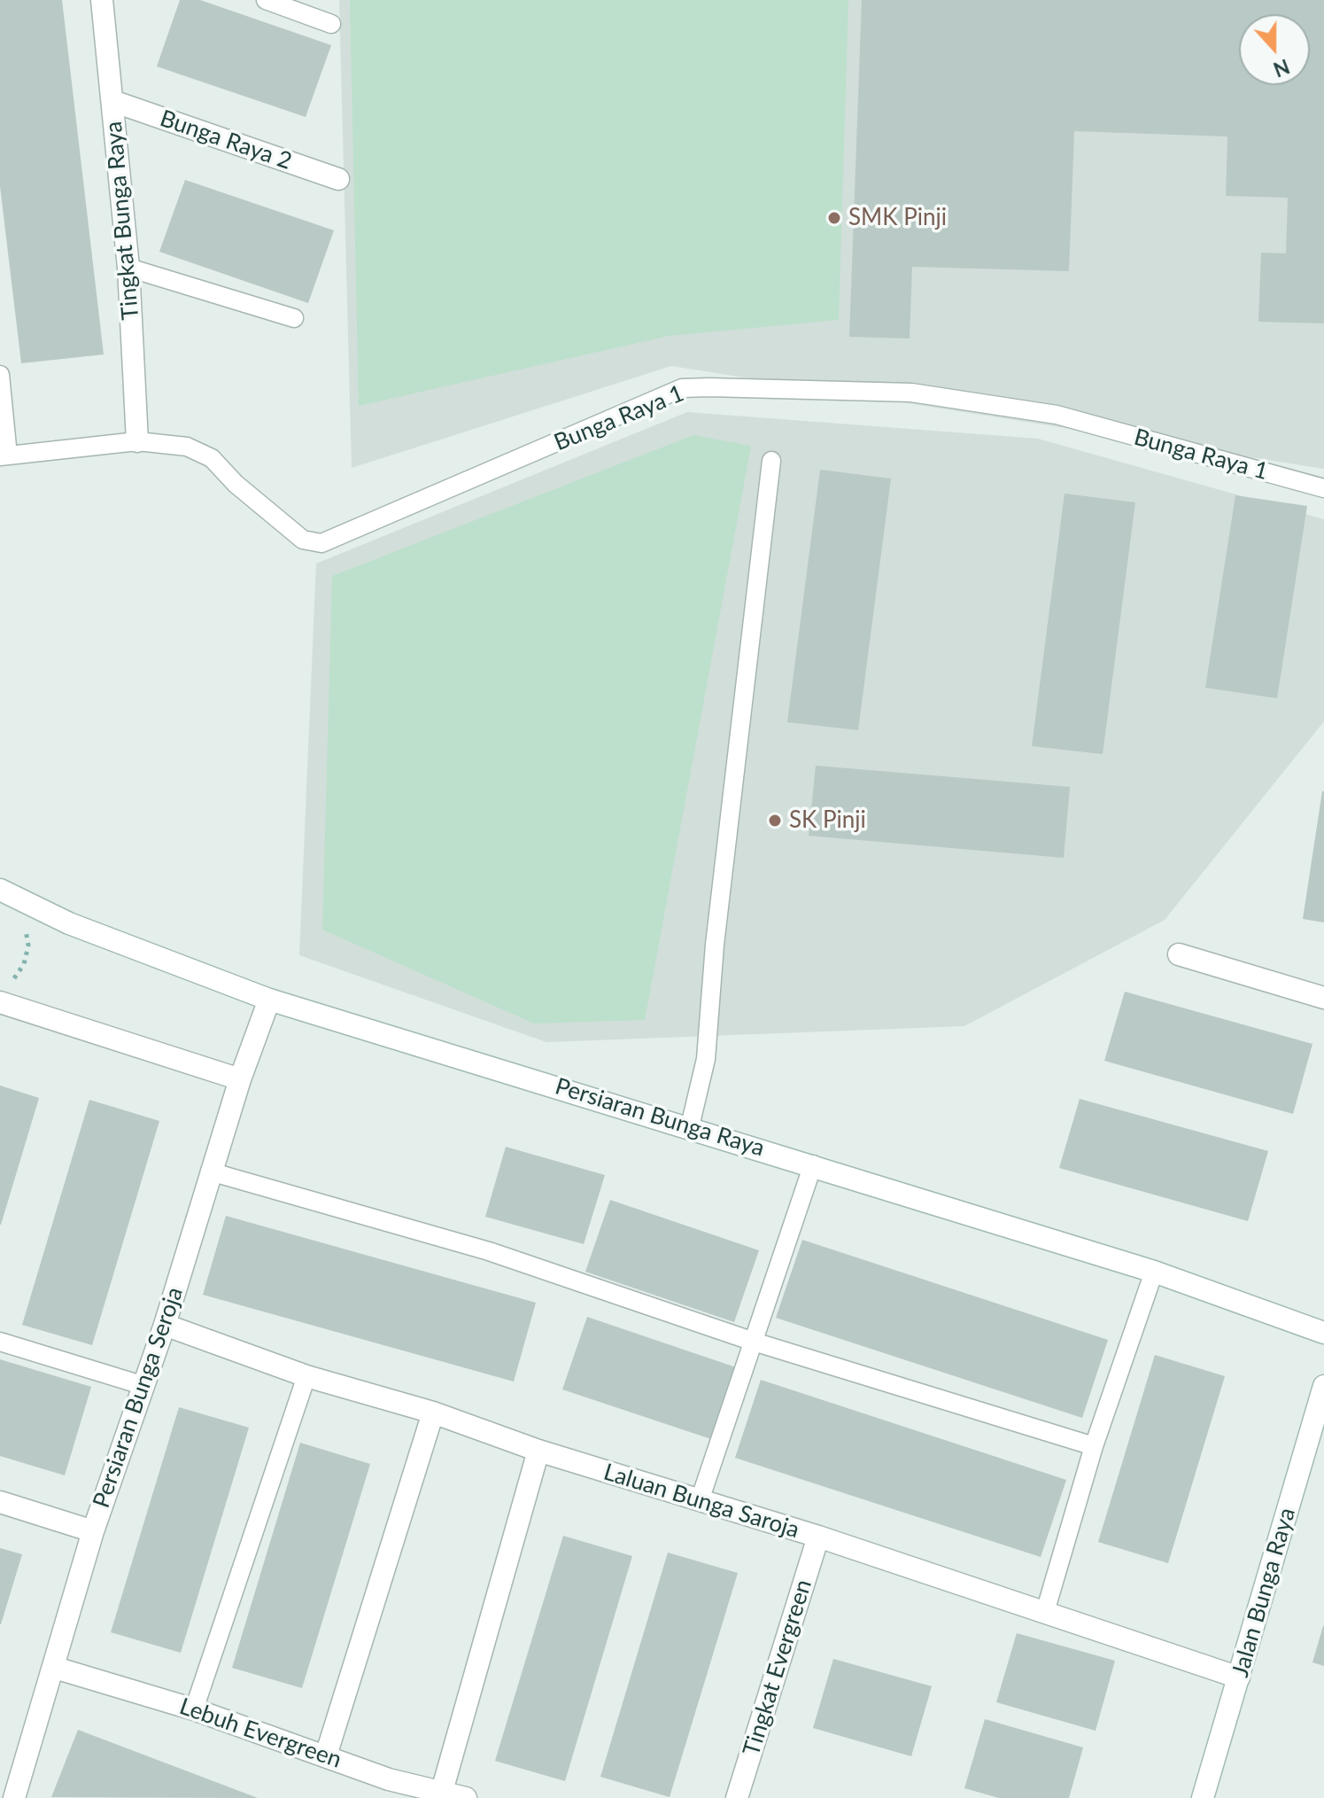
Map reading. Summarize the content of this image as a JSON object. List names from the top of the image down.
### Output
{
  "streets": {
    "street": [
      "Bunga Raya 2",
      "Tingkat Bunga Raya",
      "Persiaran Bunga Raya",
      "Persiaran Bunga Seroja",
      "Laluan Bunga Saroja",
      "Jalan Bunga Raya",
      "Tingkat Evergreen",
      "Lebuh Evergreen"
    ],
    "lane": ["Bunga Raya 1"]
  },
  "crossings": [
    ["Bunga Raya 2", "Tingkat Bunga Raya"],
    ["Tingkat Bunga Raya", "Bunga Raya 1"],
    ["Persiaran Bunga Raya", "Persiaran Bunga Seroja"],
    ["Persiaran Bunga Seroja", "Laluan Bunga Saroja"],
    ["Persiaran Bunga Seroja", "Lebuh Evergreen"],
    ["Laluan Bunga Saroja", "Jalan Bunga Raya"],
    ["Laluan Bunga Saroja", "Tingkat Evergreen"]
  ],
  "places": ["SMK Pinji", "SK Pinji"],
  "north": "bottom"
}
